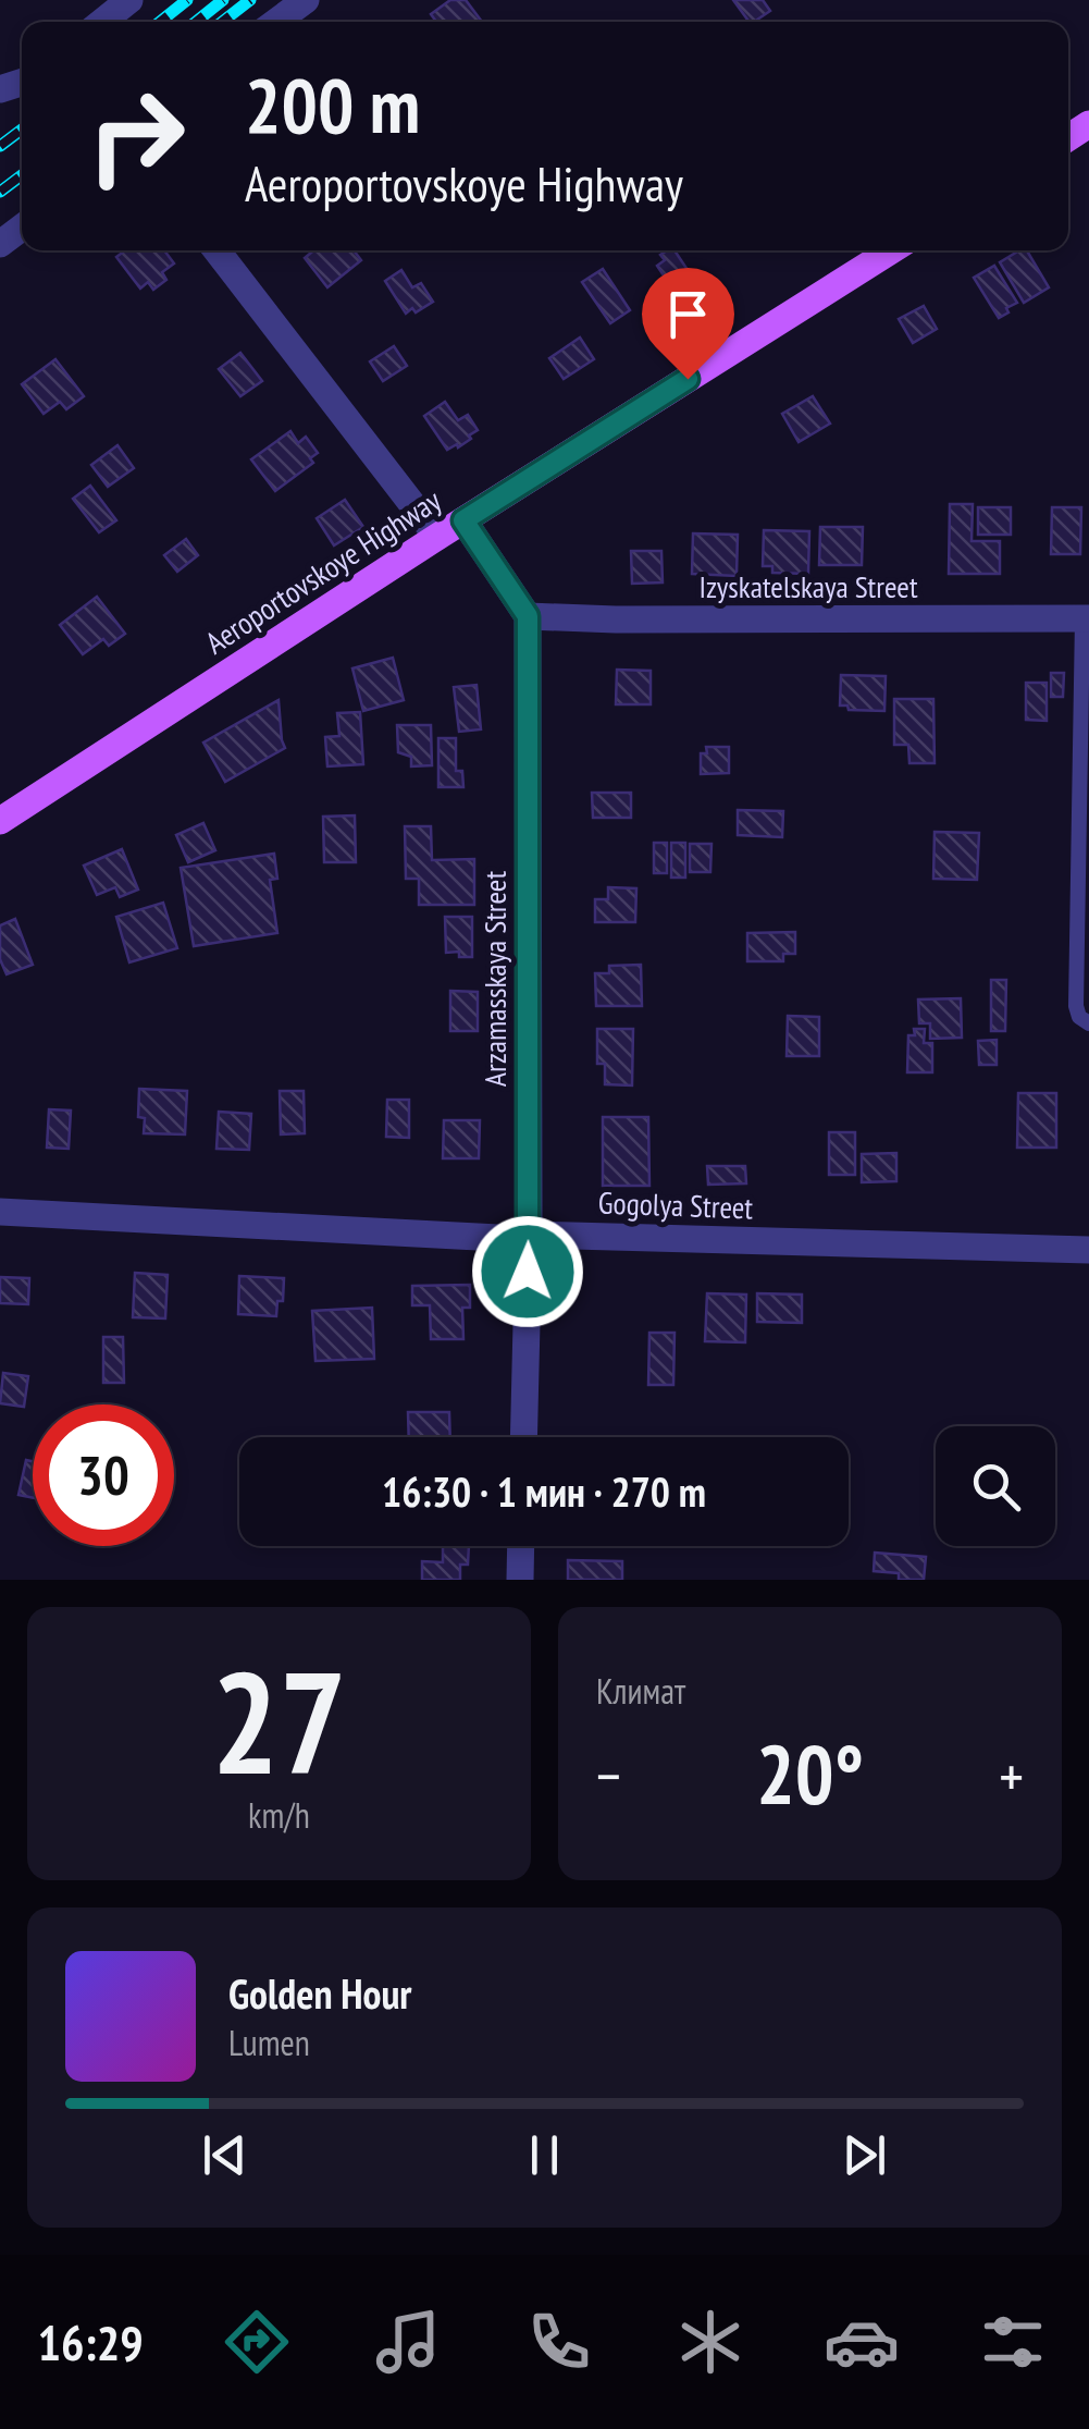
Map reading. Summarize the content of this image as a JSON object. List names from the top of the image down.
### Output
{
  "streets": {
    "main road": ["Aeroportovskoye Highway"],
    "street": ["Izyskatelskaya Street", "Arzamasskaya Street", "Gogolya Street"]
  },
  "crossings": [
    ["Izyskatelskaya Street", "Arzamasskaya Street"],
    ["Arzamasskaya Street", "Gogolya Street"]
  ],
  "page": {
    "turn": ["200 m", "Aeroportovskoye Highway"],
    "limit": "30",
    "trip": "16:30 · 1 мин · 270 m",
    "tile": [
      ["27", "km/h"],
      "Климат"
    ],
    "heat": ["−", "20°", "+"],
    "song": ["Golden Hour", "Lumen"],
    "tabs": "16:29"
  }
}
